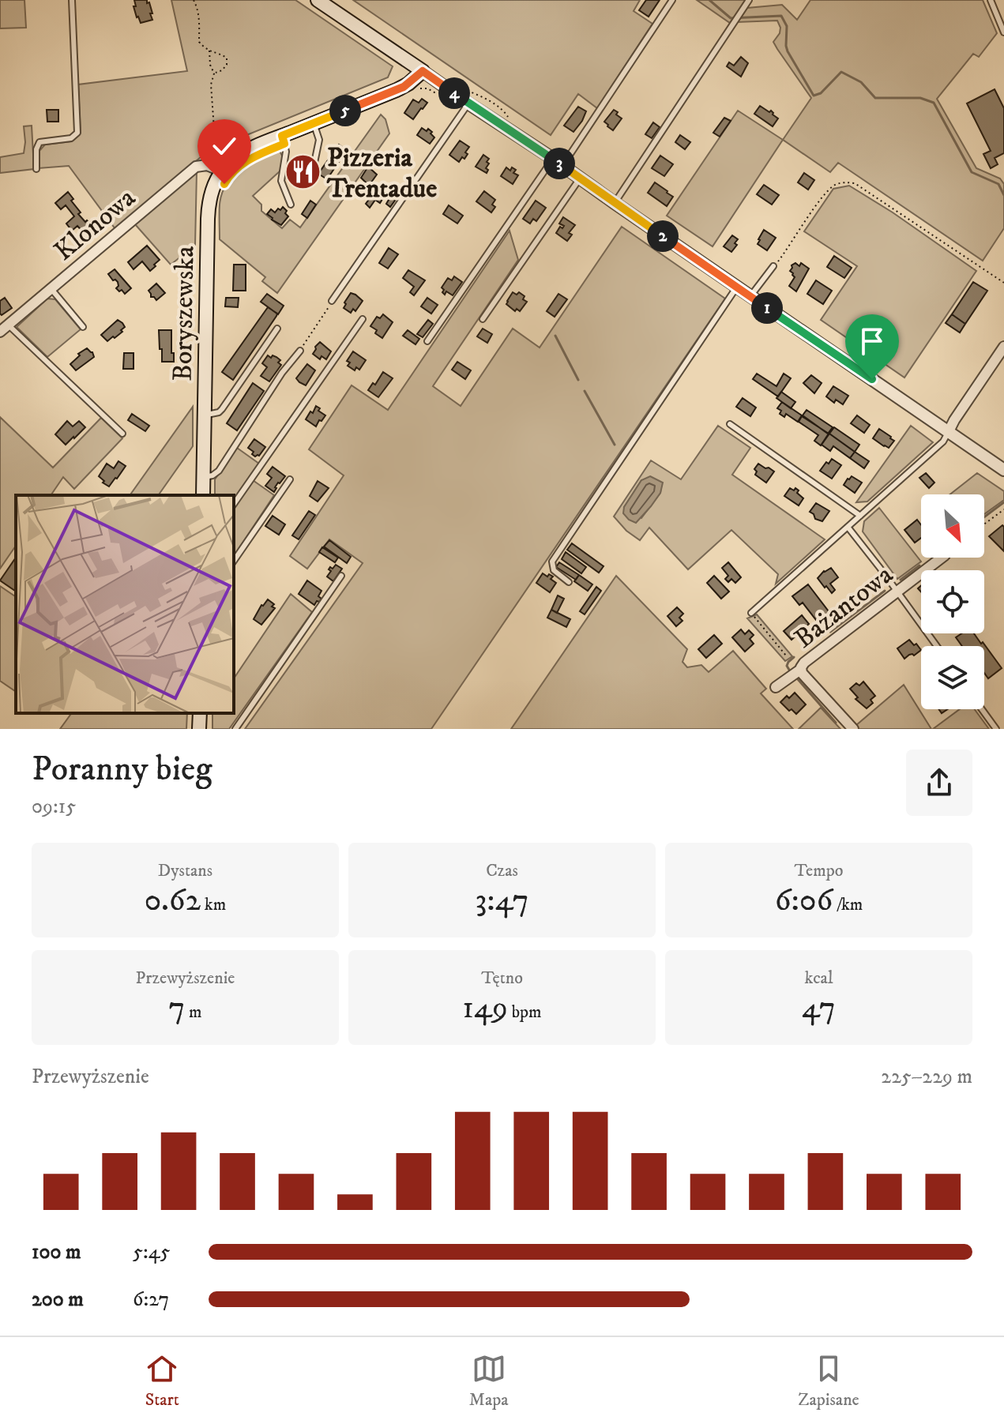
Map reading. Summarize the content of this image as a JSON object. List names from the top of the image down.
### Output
{
  "streets": {
    "main road": ["Boryszewska"],
    "street": ["Klonowa", "Bażantowa"]
  },
  "places": {
    "restaurant": ["Pizzeria Trentadue"]
  },
  "north": "bottom right",
  "page": {
    "pins": [
      "4",
      "5",
      "3",
      "2",
      "1"
    ],
    "heading": ["Poranny bieg", "09:15"],
    "stats": [
      ["Dystans", "0.62 km"],
      ["Czas", "3:47"],
      ["Tempo", "6:06 /km"],
      ["Przewyższenie", "7 m"],
      ["Tętno", "149 bpm"],
      ["kcal", "47"]
    ],
    "chart": ["Przewyższenie", "225–229 m"],
    "list": [
      {
        "name": "100 m",
        "note": "5:45"
      },
      {
        "name": "200 m",
        "note": "6:27"
      }
    ],
    "tabs": ["Start", "Mapa", "Zapisane"]
  }
}
